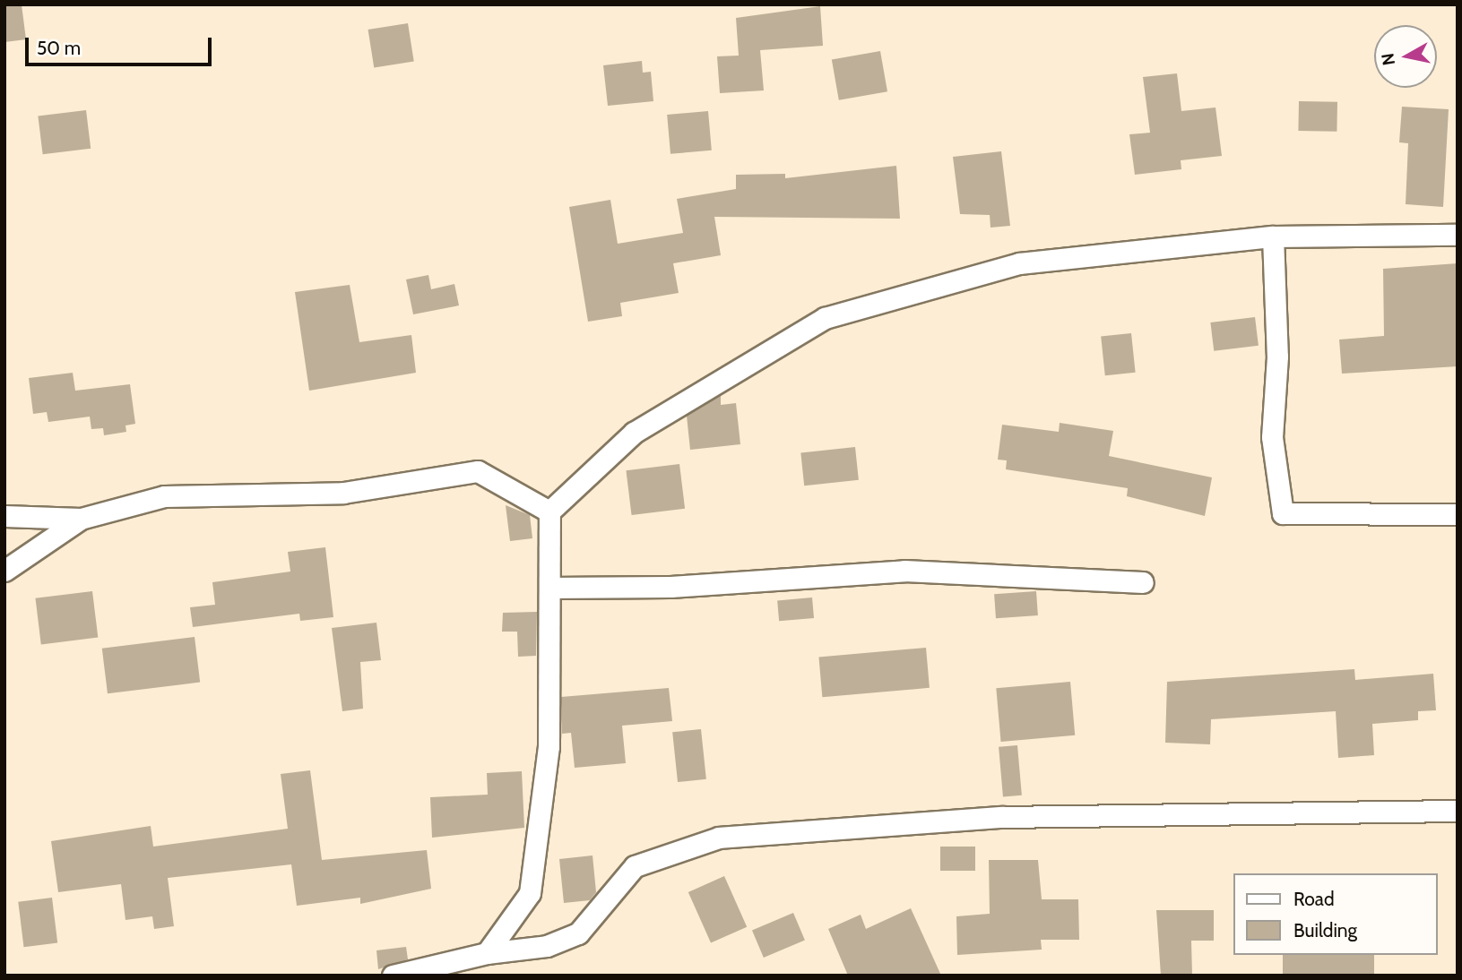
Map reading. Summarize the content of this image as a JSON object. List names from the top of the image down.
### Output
{
  "legend": ["Road", "Building"],
  "scale_bar": "50 m",
  "north": "left"
}
